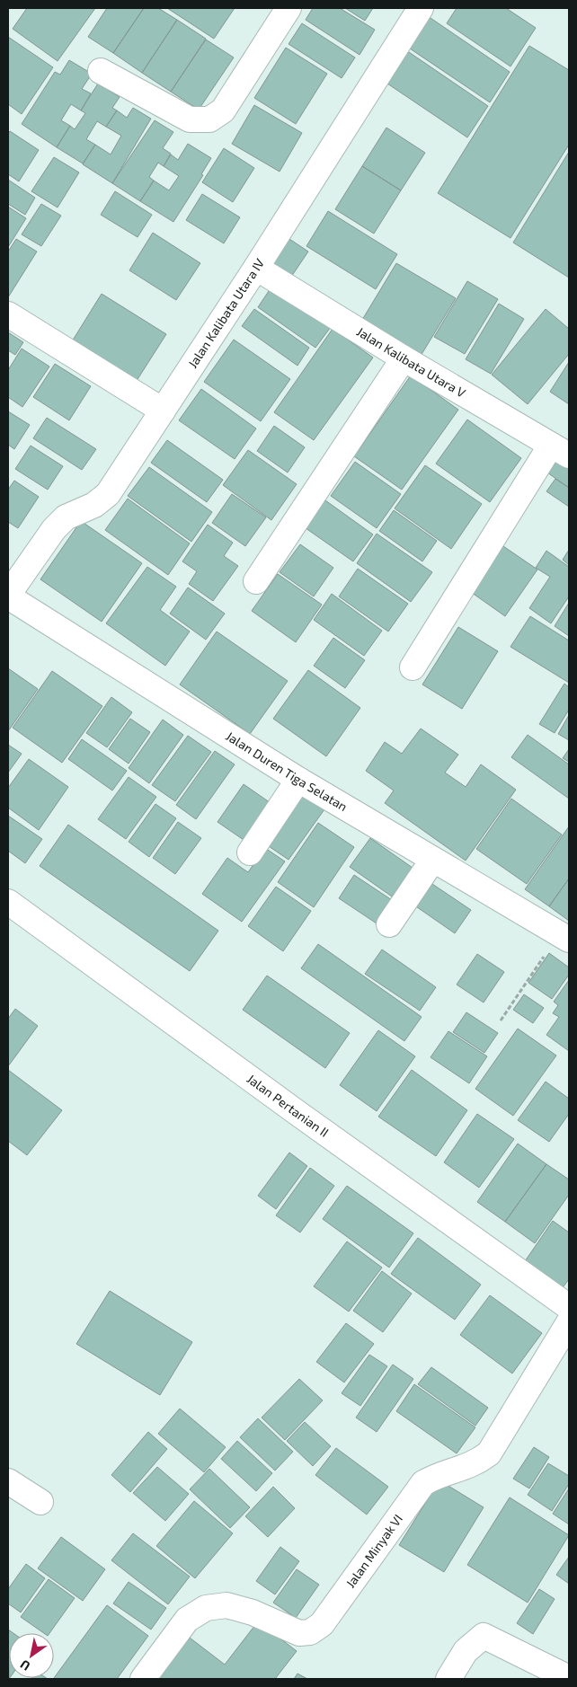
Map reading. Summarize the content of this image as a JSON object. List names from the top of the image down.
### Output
{
  "streets": {
    "street": [
      "Jalan Kalibata Utara IV",
      "Jalan Kalibata Utara V",
      "Jalan Duren Tiga Selatan",
      "Jalan Pertanian II",
      "Jalan Minyak VI"
    ]
  },
  "crossings": [
    ["Jalan Kalibata Utara IV", "Jalan Kalibata Utara V"],
    ["Jalan Kalibata Utara IV", "Jalan Duren Tiga Selatan"]
  ],
  "north": "bottom left"
}
